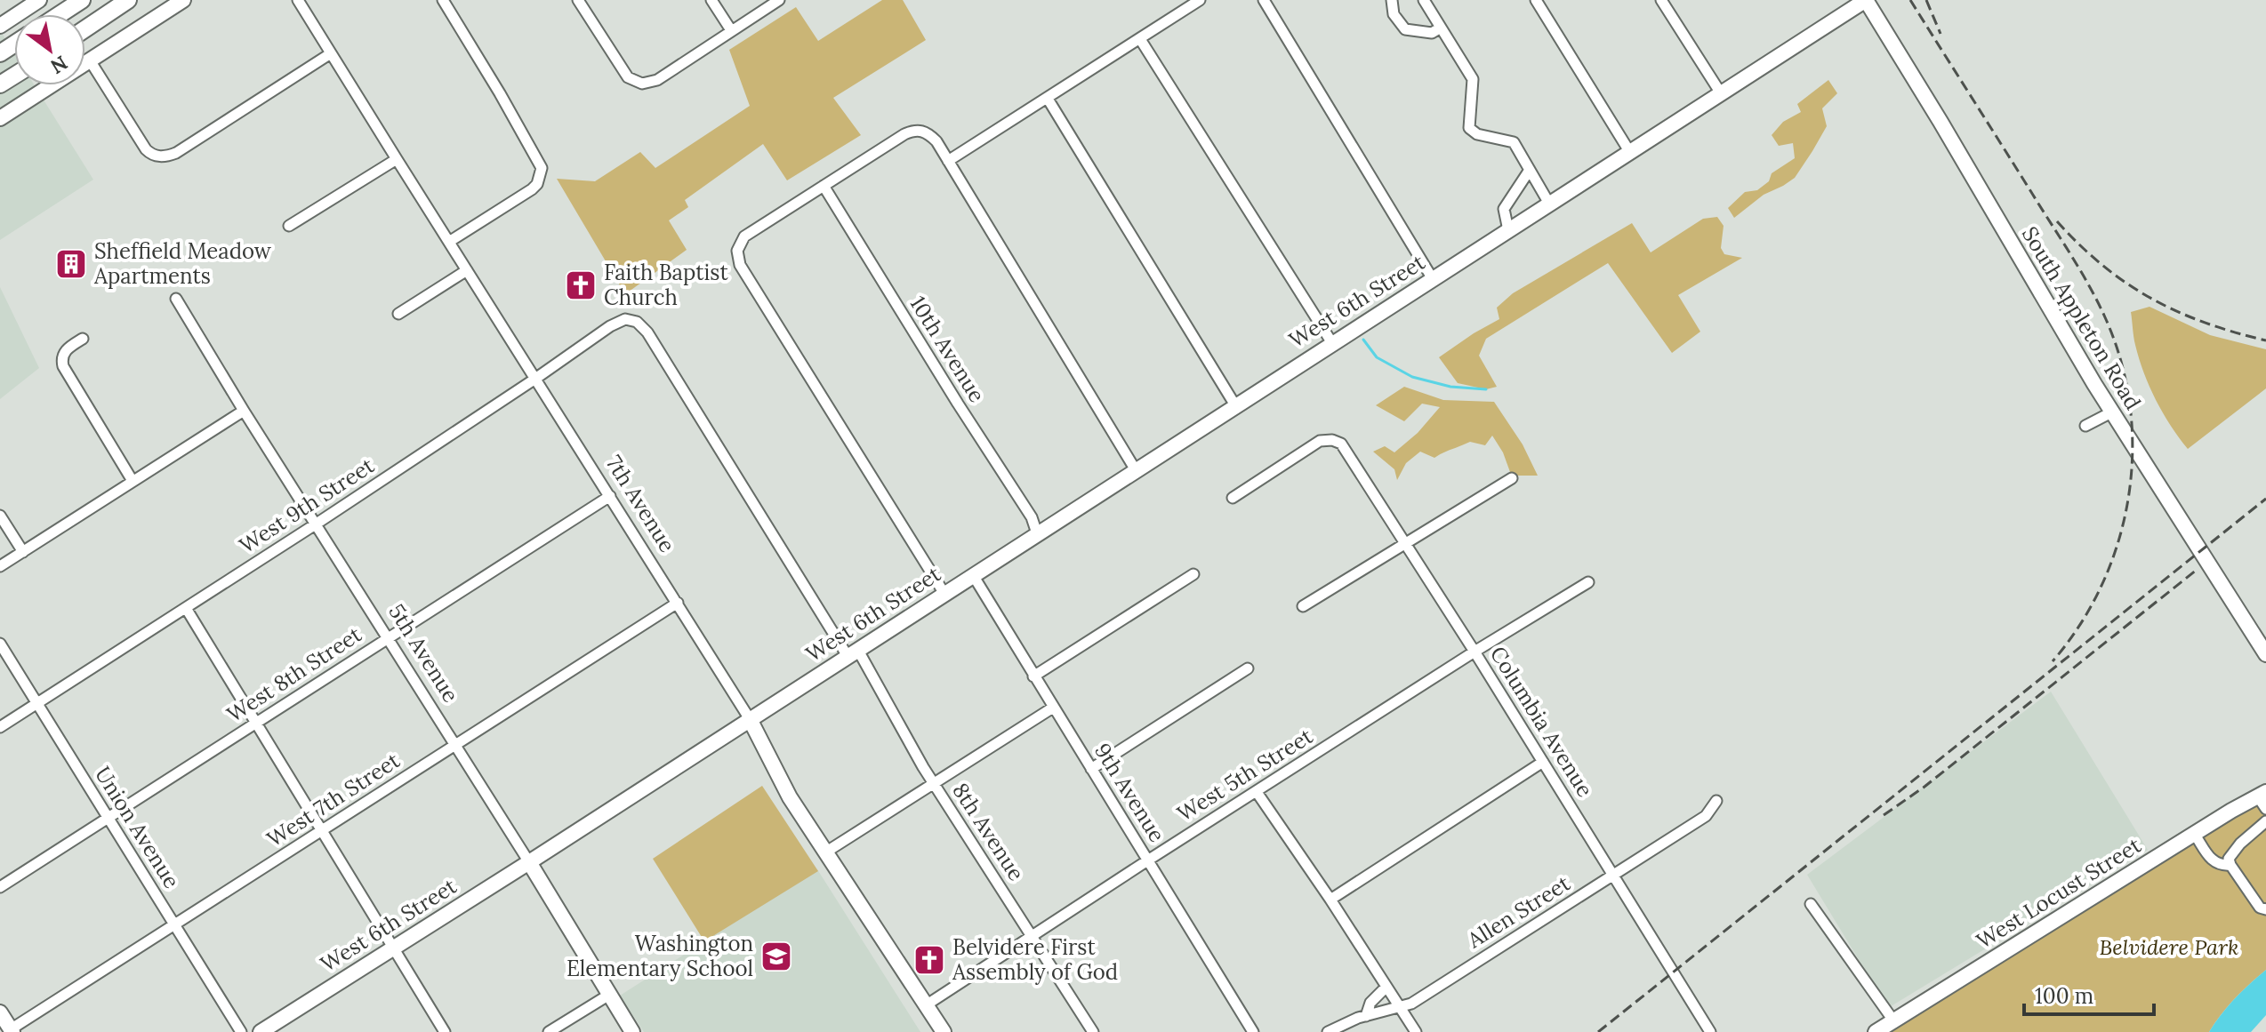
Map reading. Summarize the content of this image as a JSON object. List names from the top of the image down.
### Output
{
  "streets": {
    "street": [
      "West 6th Street",
      "South Appleton Road",
      "10th Avenue",
      "7th Avenue",
      "West 9th Street",
      "5th Avenue",
      "West 8th Street",
      "Columbia Avenue",
      "West 5th Street",
      "9th Avenue",
      "West 7th Street",
      "Union Avenue",
      "8th Avenue",
      "West Locust Street",
      "Allen Street"
    ]
  },
  "crossings": [
    ["West 6th Street", "South Appleton Road"],
    ["West 6th Street", "10th Avenue"],
    ["West 6th Street", "7th Avenue"],
    ["West 6th Street", "5th Avenue"],
    ["West 6th Street", "9th Avenue"],
    ["West 6th Street", "8th Avenue"],
    ["7th Avenue", "West 9th Street"],
    ["7th Avenue", "West 8th Street"],
    ["7th Avenue", "West 5th Street"],
    ["7th Avenue", "West 7th Street"],
    ["West 9th Street", "5th Avenue"],
    ["West 9th Street", "Union Avenue"],
    ["West 9th Street", "8th Avenue"],
    ["5th Avenue", "West 8th Street"],
    ["5th Avenue", "West 7th Street"],
    ["West 8th Street", "Union Avenue"],
    ["Columbia Avenue", "West 5th Street"],
    ["Columbia Avenue", "Allen Street"],
    ["West 5th Street", "9th Avenue"],
    ["West 5th Street", "8th Avenue"],
    ["West 7th Street", "Union Avenue"]
  ],
  "parks": ["Belvidere Park"],
  "places": {
    "building": ["Sheffield Meadow Apartments"],
    "church": ["Faith Baptist Church", "Belvidere First Assembly of God"],
    "school or university": ["Washington Elementary School"]
  },
  "scale_bar": "100 m",
  "north": "bottom right"
}
